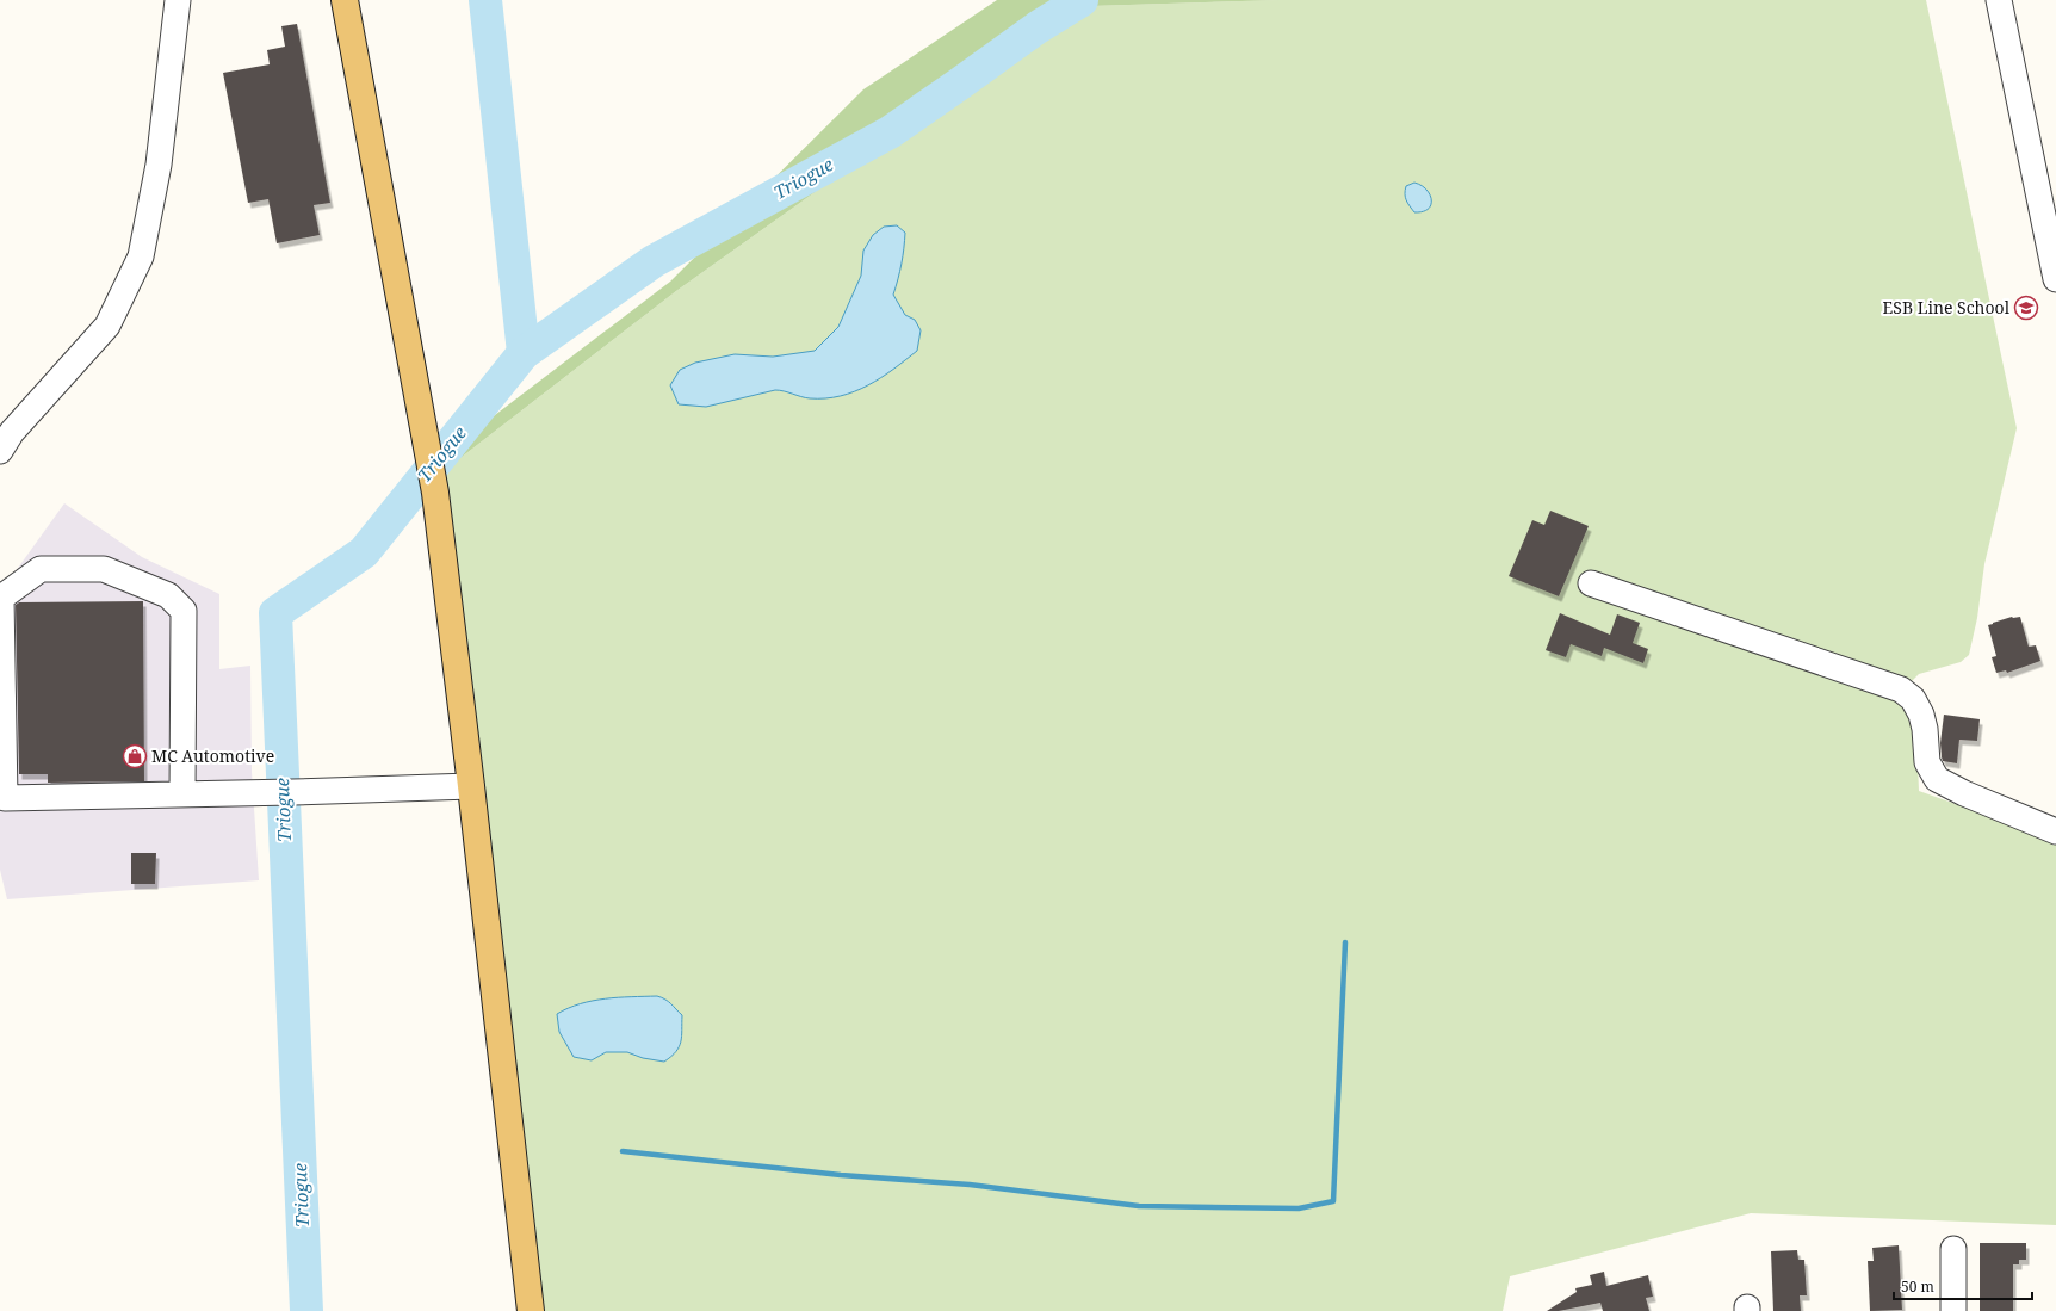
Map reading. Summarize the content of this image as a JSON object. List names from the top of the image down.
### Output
{
  "water": ["Triogue"],
  "places": {
    "school or university": ["ESB Line School"],
    "shop": ["MC Automotive"]
  },
  "scale_bar": "50 m"
}
